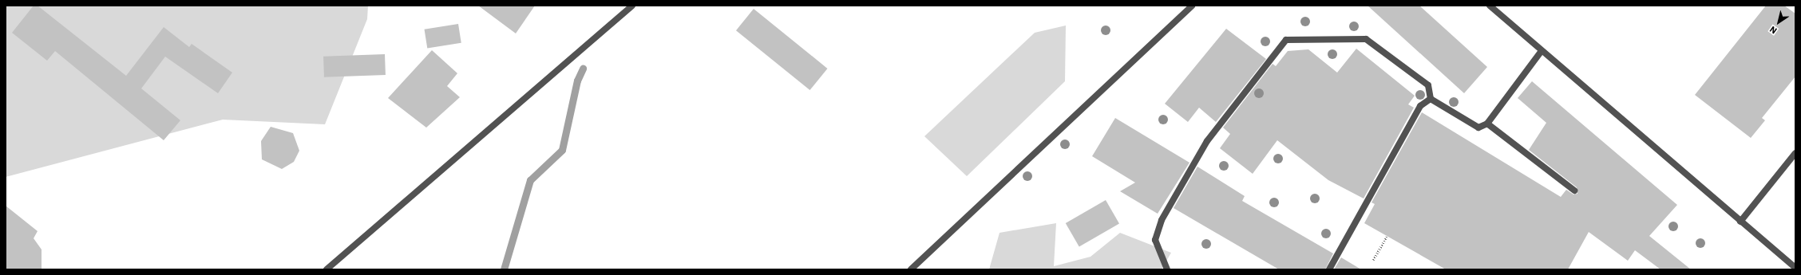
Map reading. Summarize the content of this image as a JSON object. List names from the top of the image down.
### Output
{
  "north": "bottom left"
}
